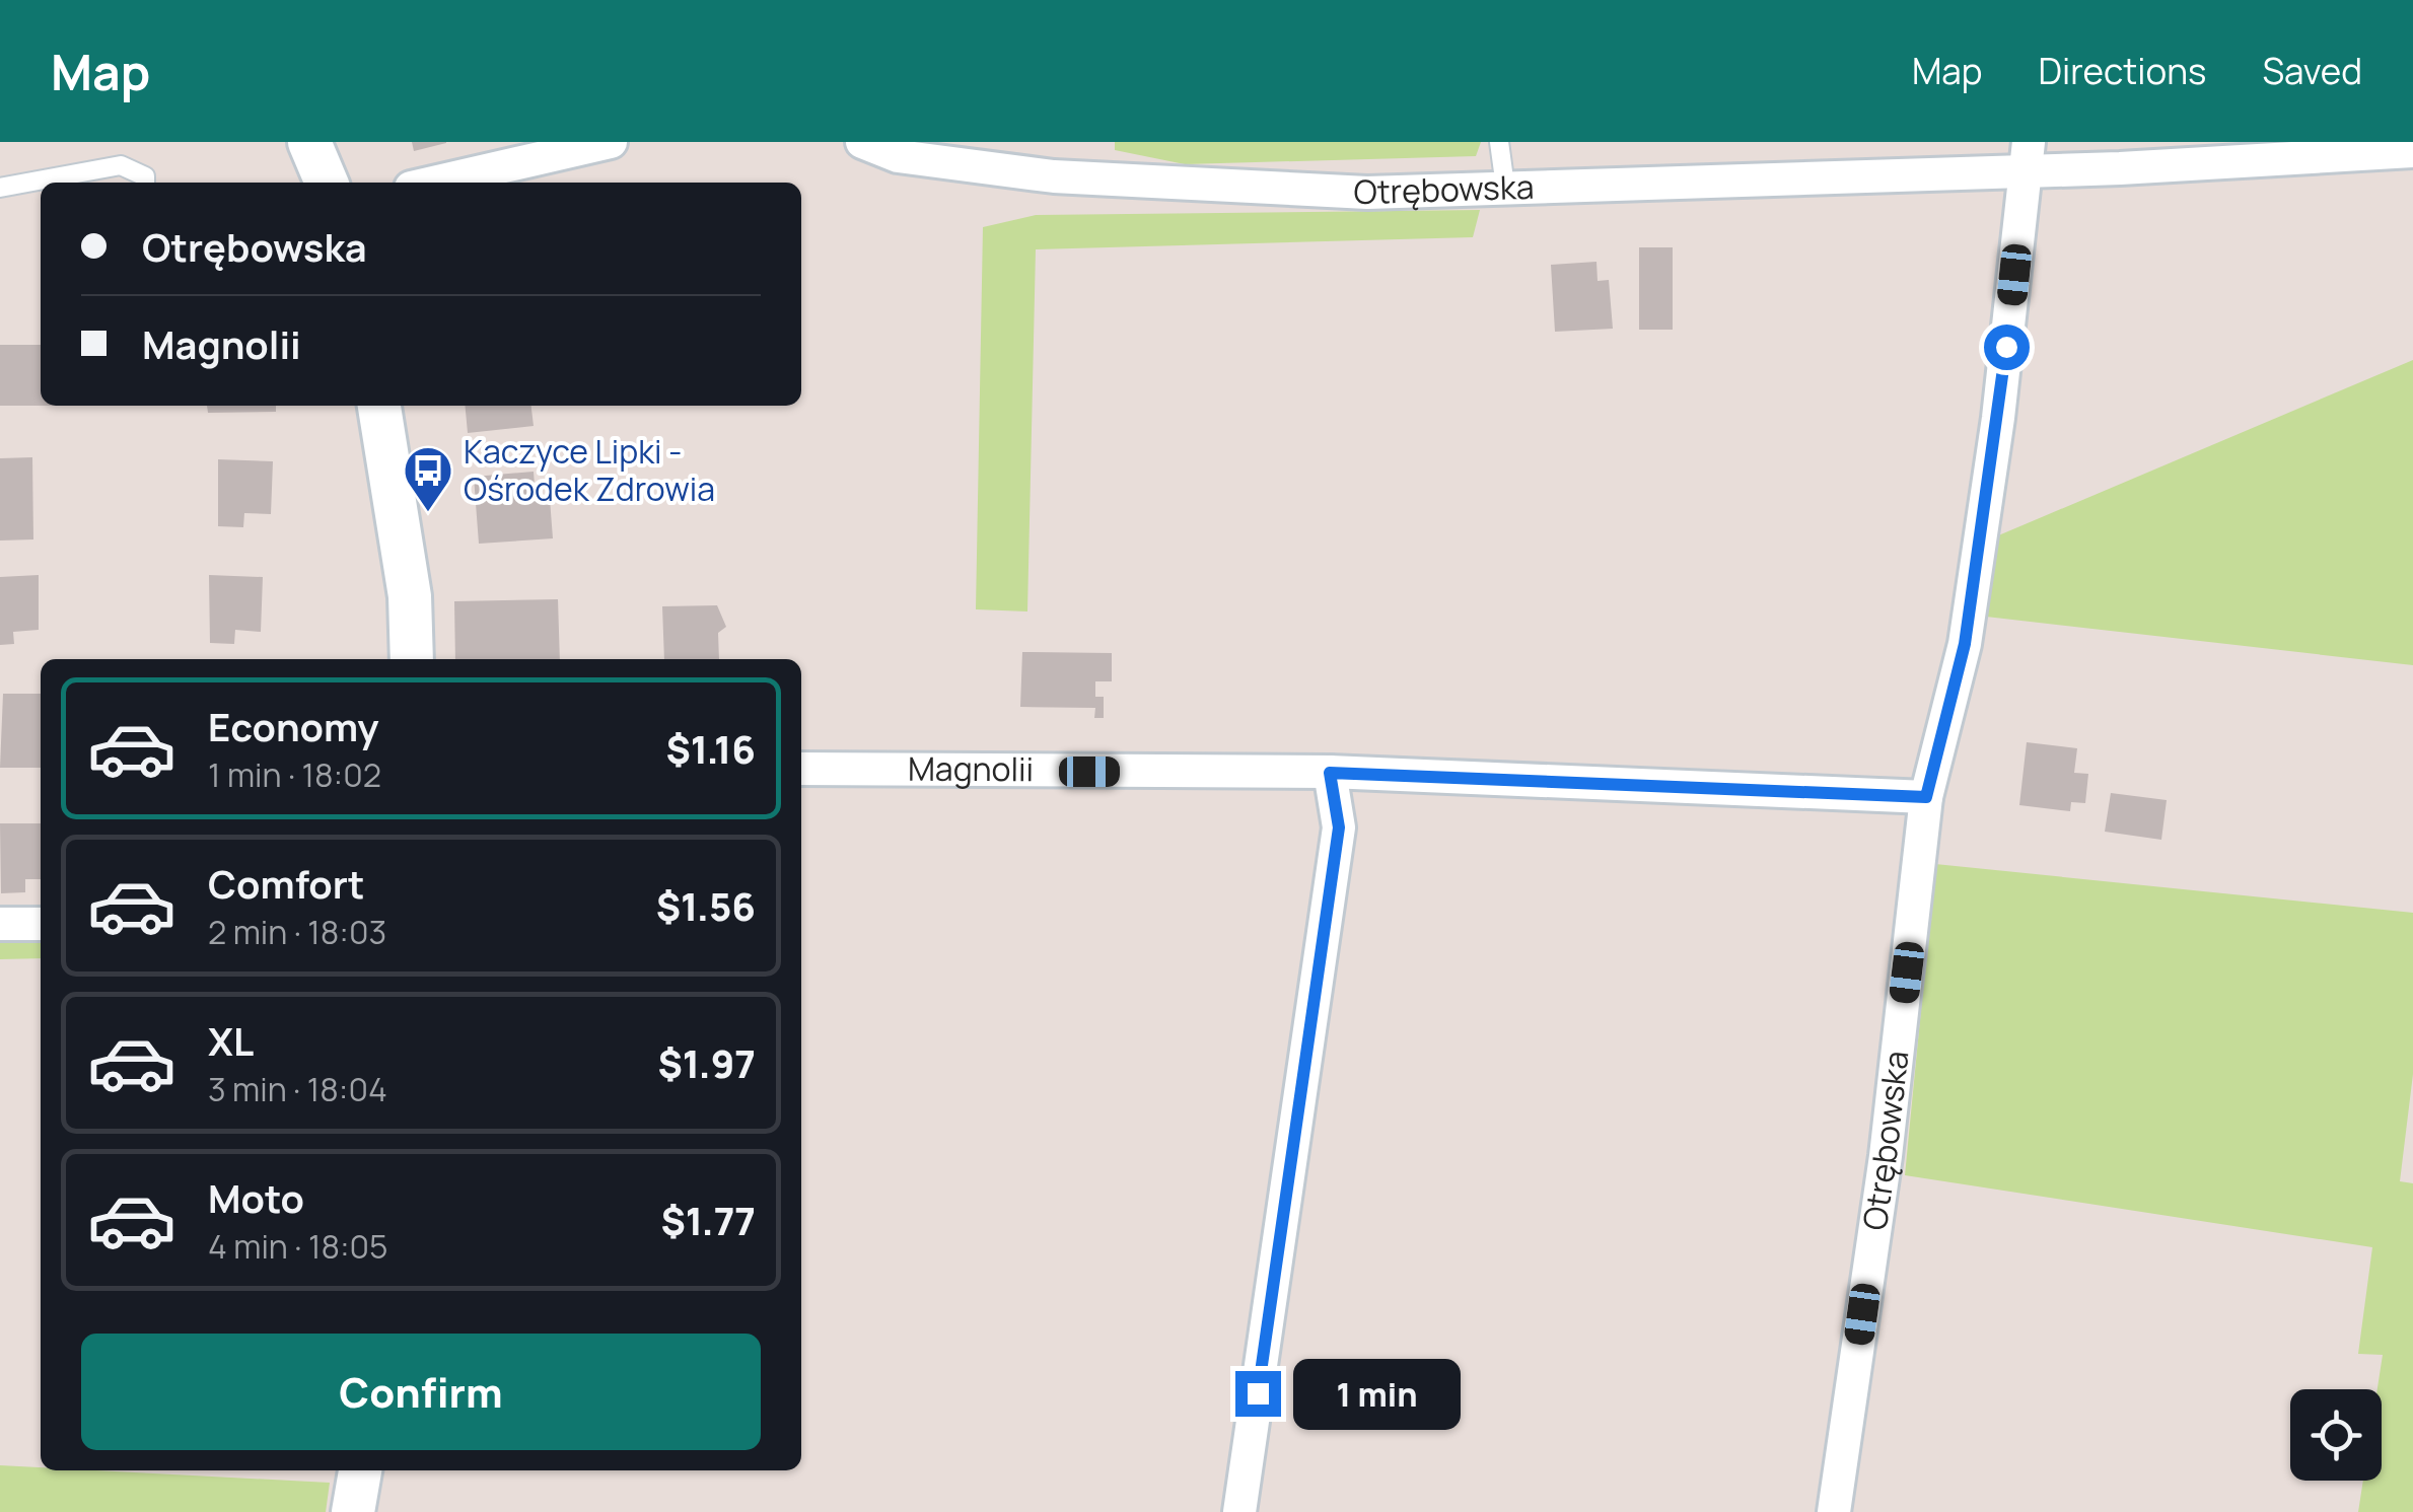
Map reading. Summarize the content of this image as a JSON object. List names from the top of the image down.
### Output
{
  "streets": {
    "street": ["Otrębowska", "Magnolii"]
  },
  "crossings": [
    ["Otrębowska", "Magnolii"]
  ],
  "places": {
    "bus stop": ["Kaczyce Lipki - Ośrodek Zdrowia"]
  },
  "page": {
    "header": "Map",
    "nav": ["Map", "Directions", "Saved"],
    "banner": ["Otrębowska", "Magnolii"],
    "list": [
      {
        "name": "Economy",
        "note": "1 min · 18:02",
        "value": "$1.16"
      },
      {
        "name": "Comfort",
        "note": "2 min · 18:03",
        "value": "$1.56"
      },
      {
        "name": "XL",
        "note": "3 min · 18:04",
        "value": "$1.97"
      },
      {
        "name": "Moto",
        "note": "4 min · 18:05",
        "value": "$1.77"
      }
    ],
    "buttons": "Confirm",
    "bubble": "1 min"
  }
}
